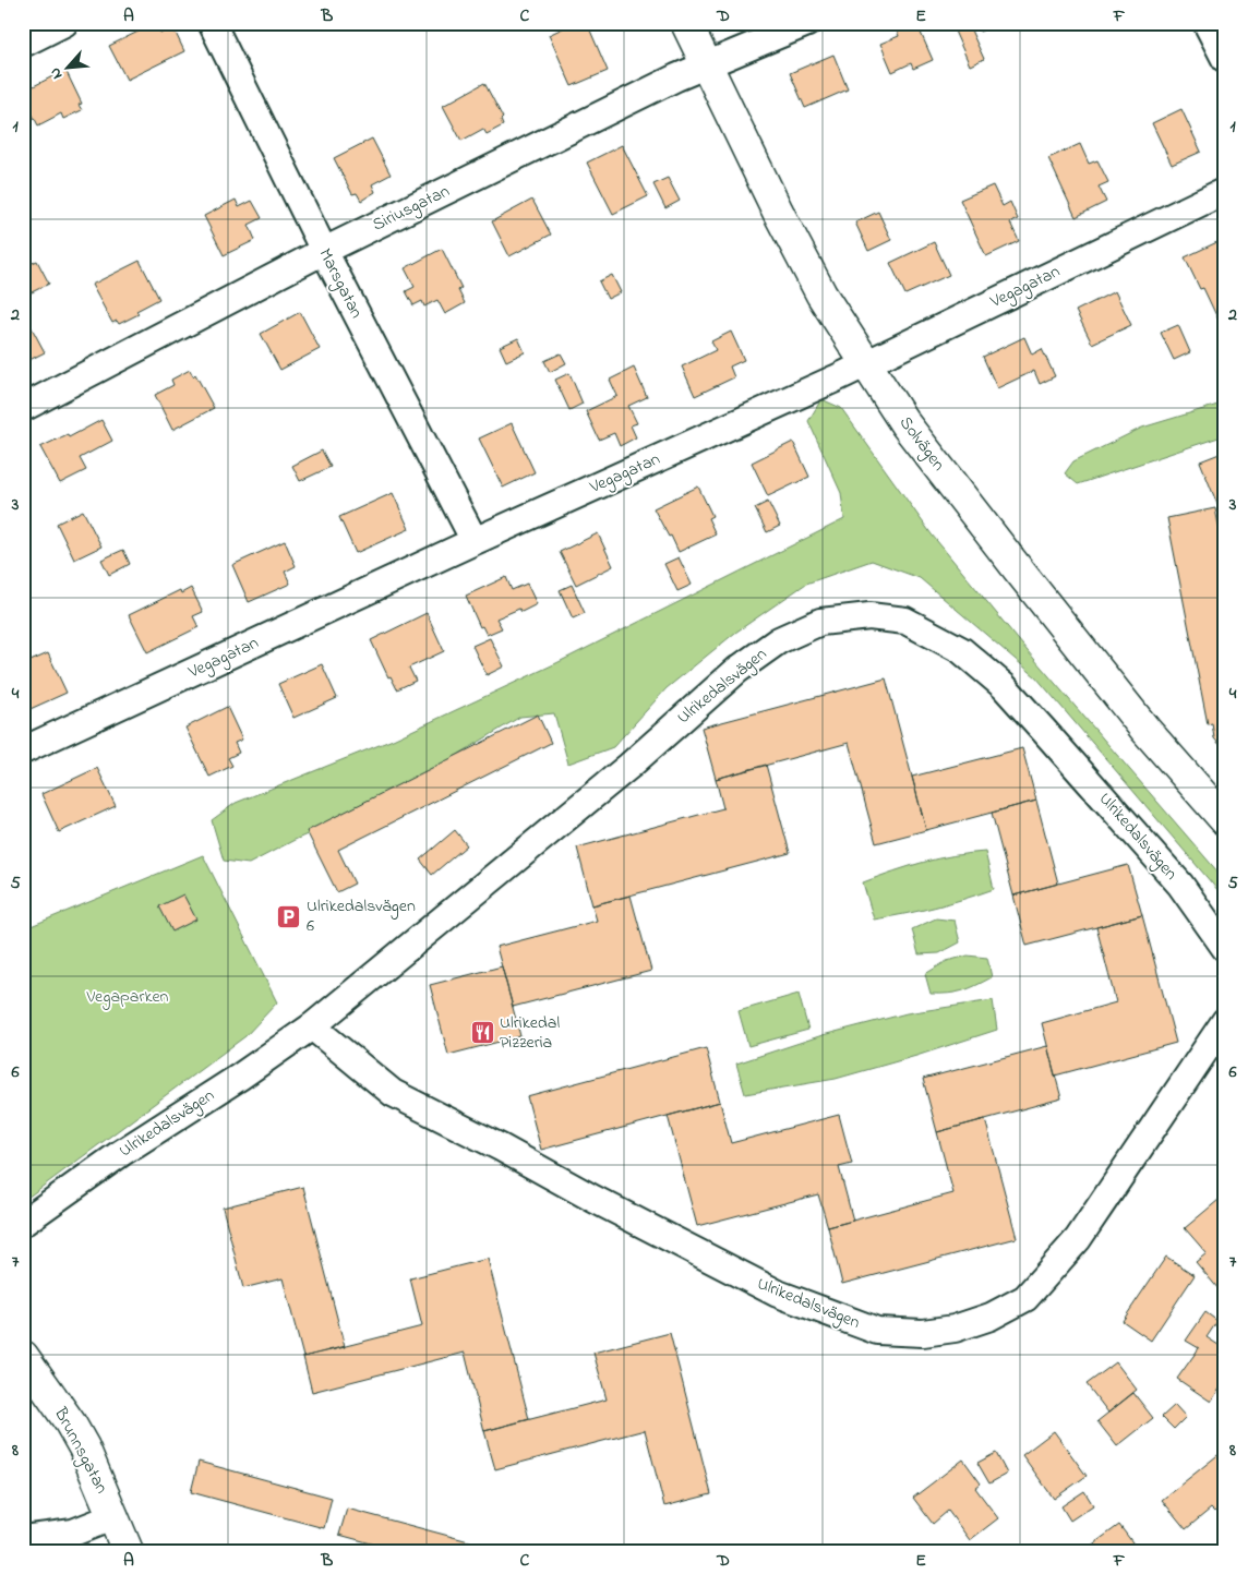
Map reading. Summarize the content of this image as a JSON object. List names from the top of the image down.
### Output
{
  "streets": {
    "main road": ["Solvägen", "Brunnsgatan"],
    "street": [
      "Siriusgatan",
      "Marsgatan",
      "Vegagatan",
      "Ulrikedalsvägen"
    ]
  },
  "crossings": [
    ["Siriusgatan", "Marsgatan"],
    ["Siriusgatan", "Solvägen"],
    ["Marsgatan", "Vegagatan"],
    ["Vegagatan", "Solvägen"]
  ],
  "parks": ["Vegaparken"],
  "places": {
    "parking": ["Ulrikedalsvägen 6"],
    "restaurant": ["Ulrikedal Pizzeria"]
  },
  "north": "bottom left",
  "grid": {
    "columns": [
      "A",
      "B",
      "C",
      "D",
      "E",
      "F"
    ],
    "rows": [
      "1",
      "2",
      "3",
      "4",
      "5",
      "6",
      "7",
      "8"
    ]
  }
}
